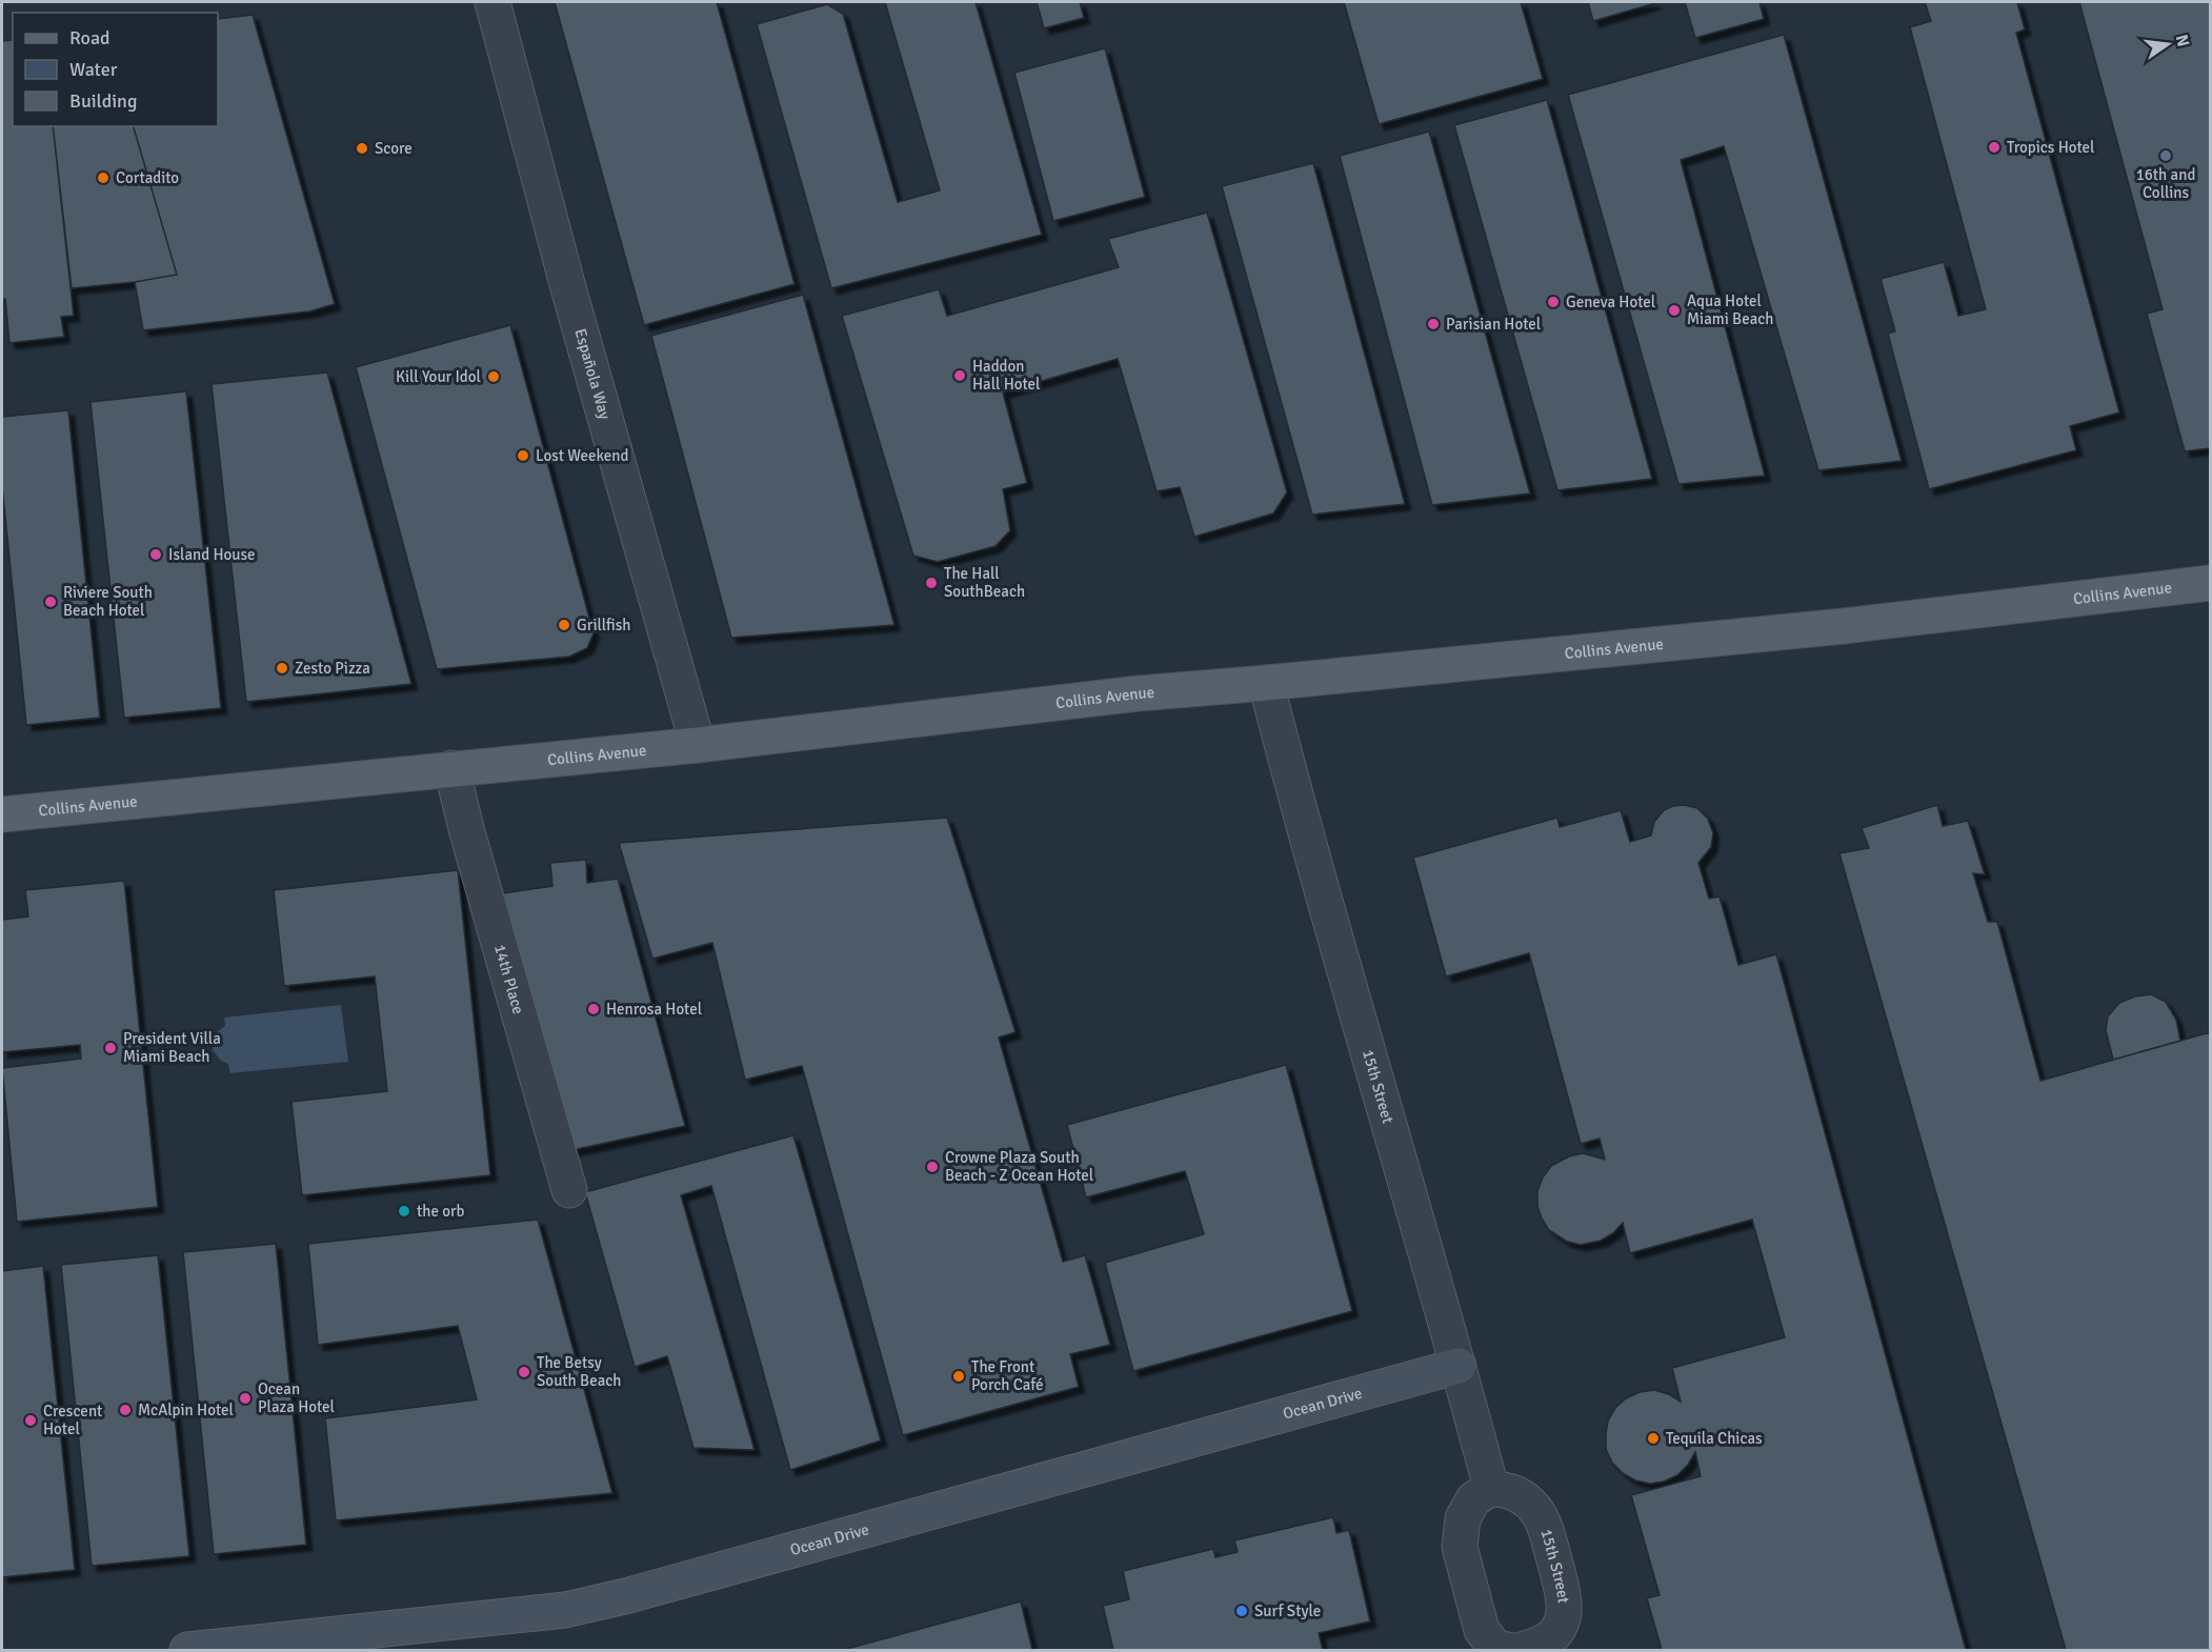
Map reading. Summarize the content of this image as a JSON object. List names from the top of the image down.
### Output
{
  "streets": {
    "main road": ["Collins Avenue"],
    "street": [
      "Española Way",
      "14th Place",
      "15th Street",
      "Ocean Drive"
    ]
  },
  "crossings": [
    ["Española Way", "Collins Avenue"],
    ["Collins Avenue", "14th Place"],
    ["Collins Avenue", "15th Street"],
    ["15th Street", "Ocean Drive"]
  ],
  "places": [
    "Tropics Hotel",
    "Score",
    "16th and Collins",
    "Cortadito",
    "Geneva Hotel",
    "Aqua Hotel Miami Beach",
    "Parisian Hotel",
    "Haddon Hall Hotel",
    "Kill Your Idol",
    "Lost Weekend",
    "Island House",
    "The Hall SouthBeach",
    "Riviere South Beach Hotel",
    "Grillfish",
    "Zesto Pizza",
    "Henrosa Hotel",
    "President Villa Miami Beach",
    "Crowne Plaza South Beach - Z Ocean Hotel",
    "the orb",
    "The Betsy South Beach",
    "The Front Porch Café",
    "Ocean Plaza Hotel",
    "McAlpin Hotel",
    "Crescent Hotel",
    "Tequila Chicas",
    "Surf Style"
  ],
  "legend": ["Road", "Water", "Building"],
  "north": "right"
}
